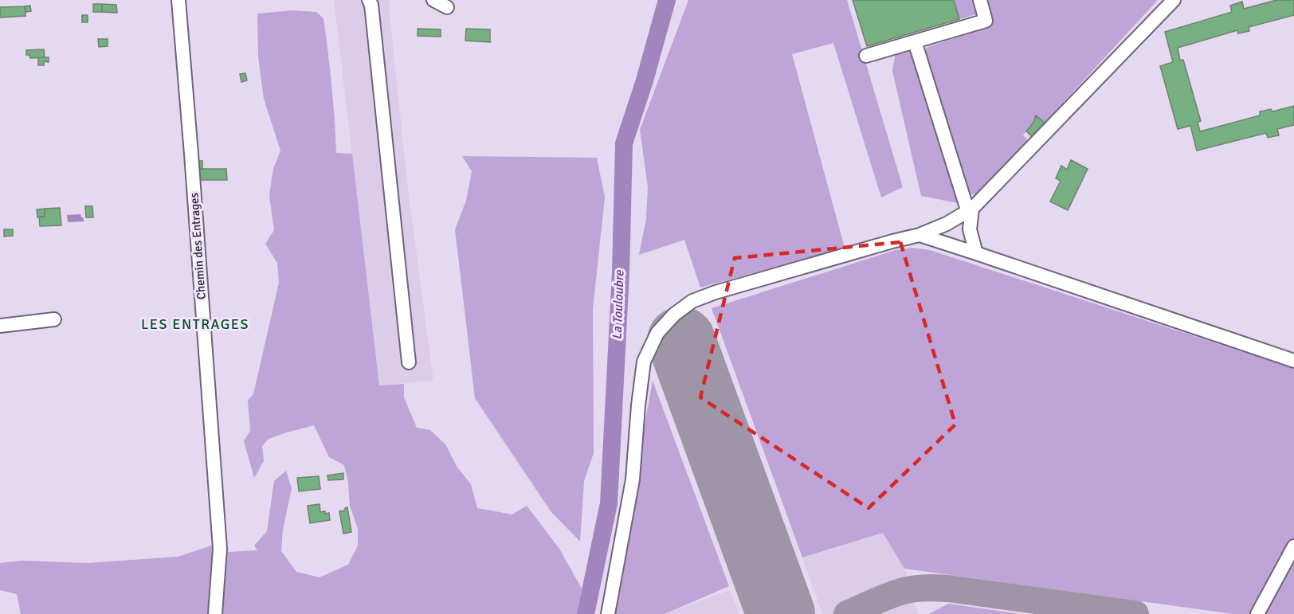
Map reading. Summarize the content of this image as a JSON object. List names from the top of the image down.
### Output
{
  "streets": {
    "street": ["Chemin des Entrages"]
  },
  "districts": ["LES ENTRAGES"],
  "water": ["La Touloubre"]
}
